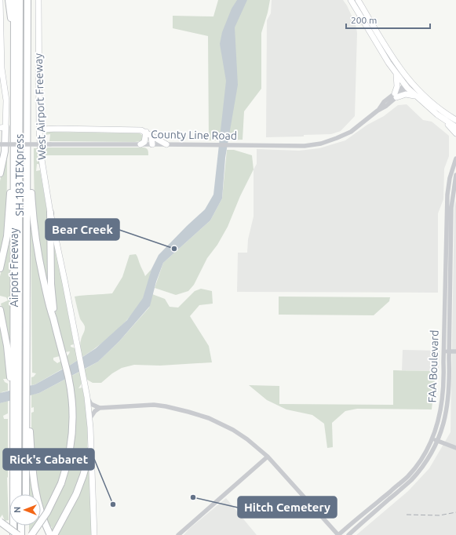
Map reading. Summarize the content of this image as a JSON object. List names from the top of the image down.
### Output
{
  "streets": {
    "highway": ["SH 183 TEXpress", "Airport Freeway"],
    "main road": ["West Airport Freeway"],
    "street": ["County Line Road", "FAA Boulevard"]
  },
  "crossings": [
    ["SH 183 TEXpress", "Airport Freeway"]
  ],
  "places": ["Bear Creek", "Hitch Cemetery", "Rick's Cabaret"],
  "scale_bar": "200 m",
  "north": "left"
}
